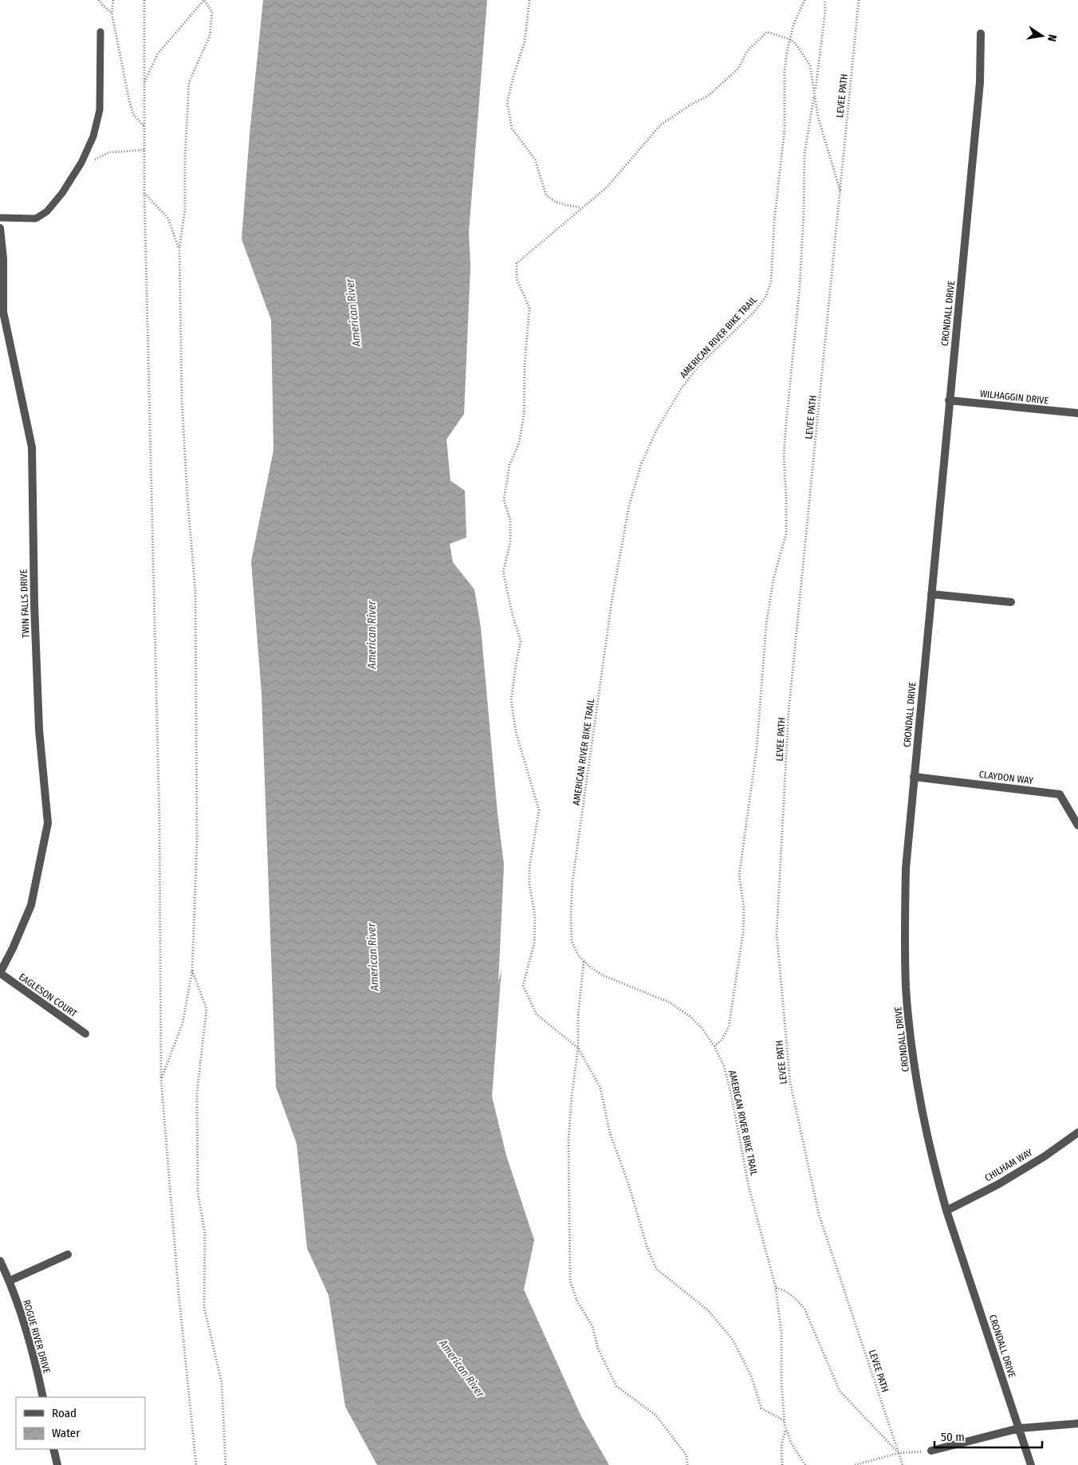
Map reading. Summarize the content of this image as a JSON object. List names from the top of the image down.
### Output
{
  "streets": {
    "street": [
      "CRONDALL DRIVE",
      "WILHAGGIN DRIVE",
      "TWIN FALLS DRIVE",
      "CLAYDON WAY",
      "EAGLESON COURT",
      "CHILHAM WAY",
      "ROGUE RIVER DRIVE"
    ],
    "path": ["LEVEE PATH", "AMERICAN RIVER BIKE TRAIL"]
  },
  "crossings": [
    ["CRONDALL DRIVE", "WILHAGGIN DRIVE"],
    ["CRONDALL DRIVE", "CLAYDON WAY"],
    ["CRONDALL DRIVE", "CHILHAM WAY"],
    ["TWIN FALLS DRIVE", "EAGLESON COURT"]
  ],
  "water": ["American River"],
  "legend": ["Road", "Water"],
  "scale_bar": "50 m",
  "north": "right"
}
